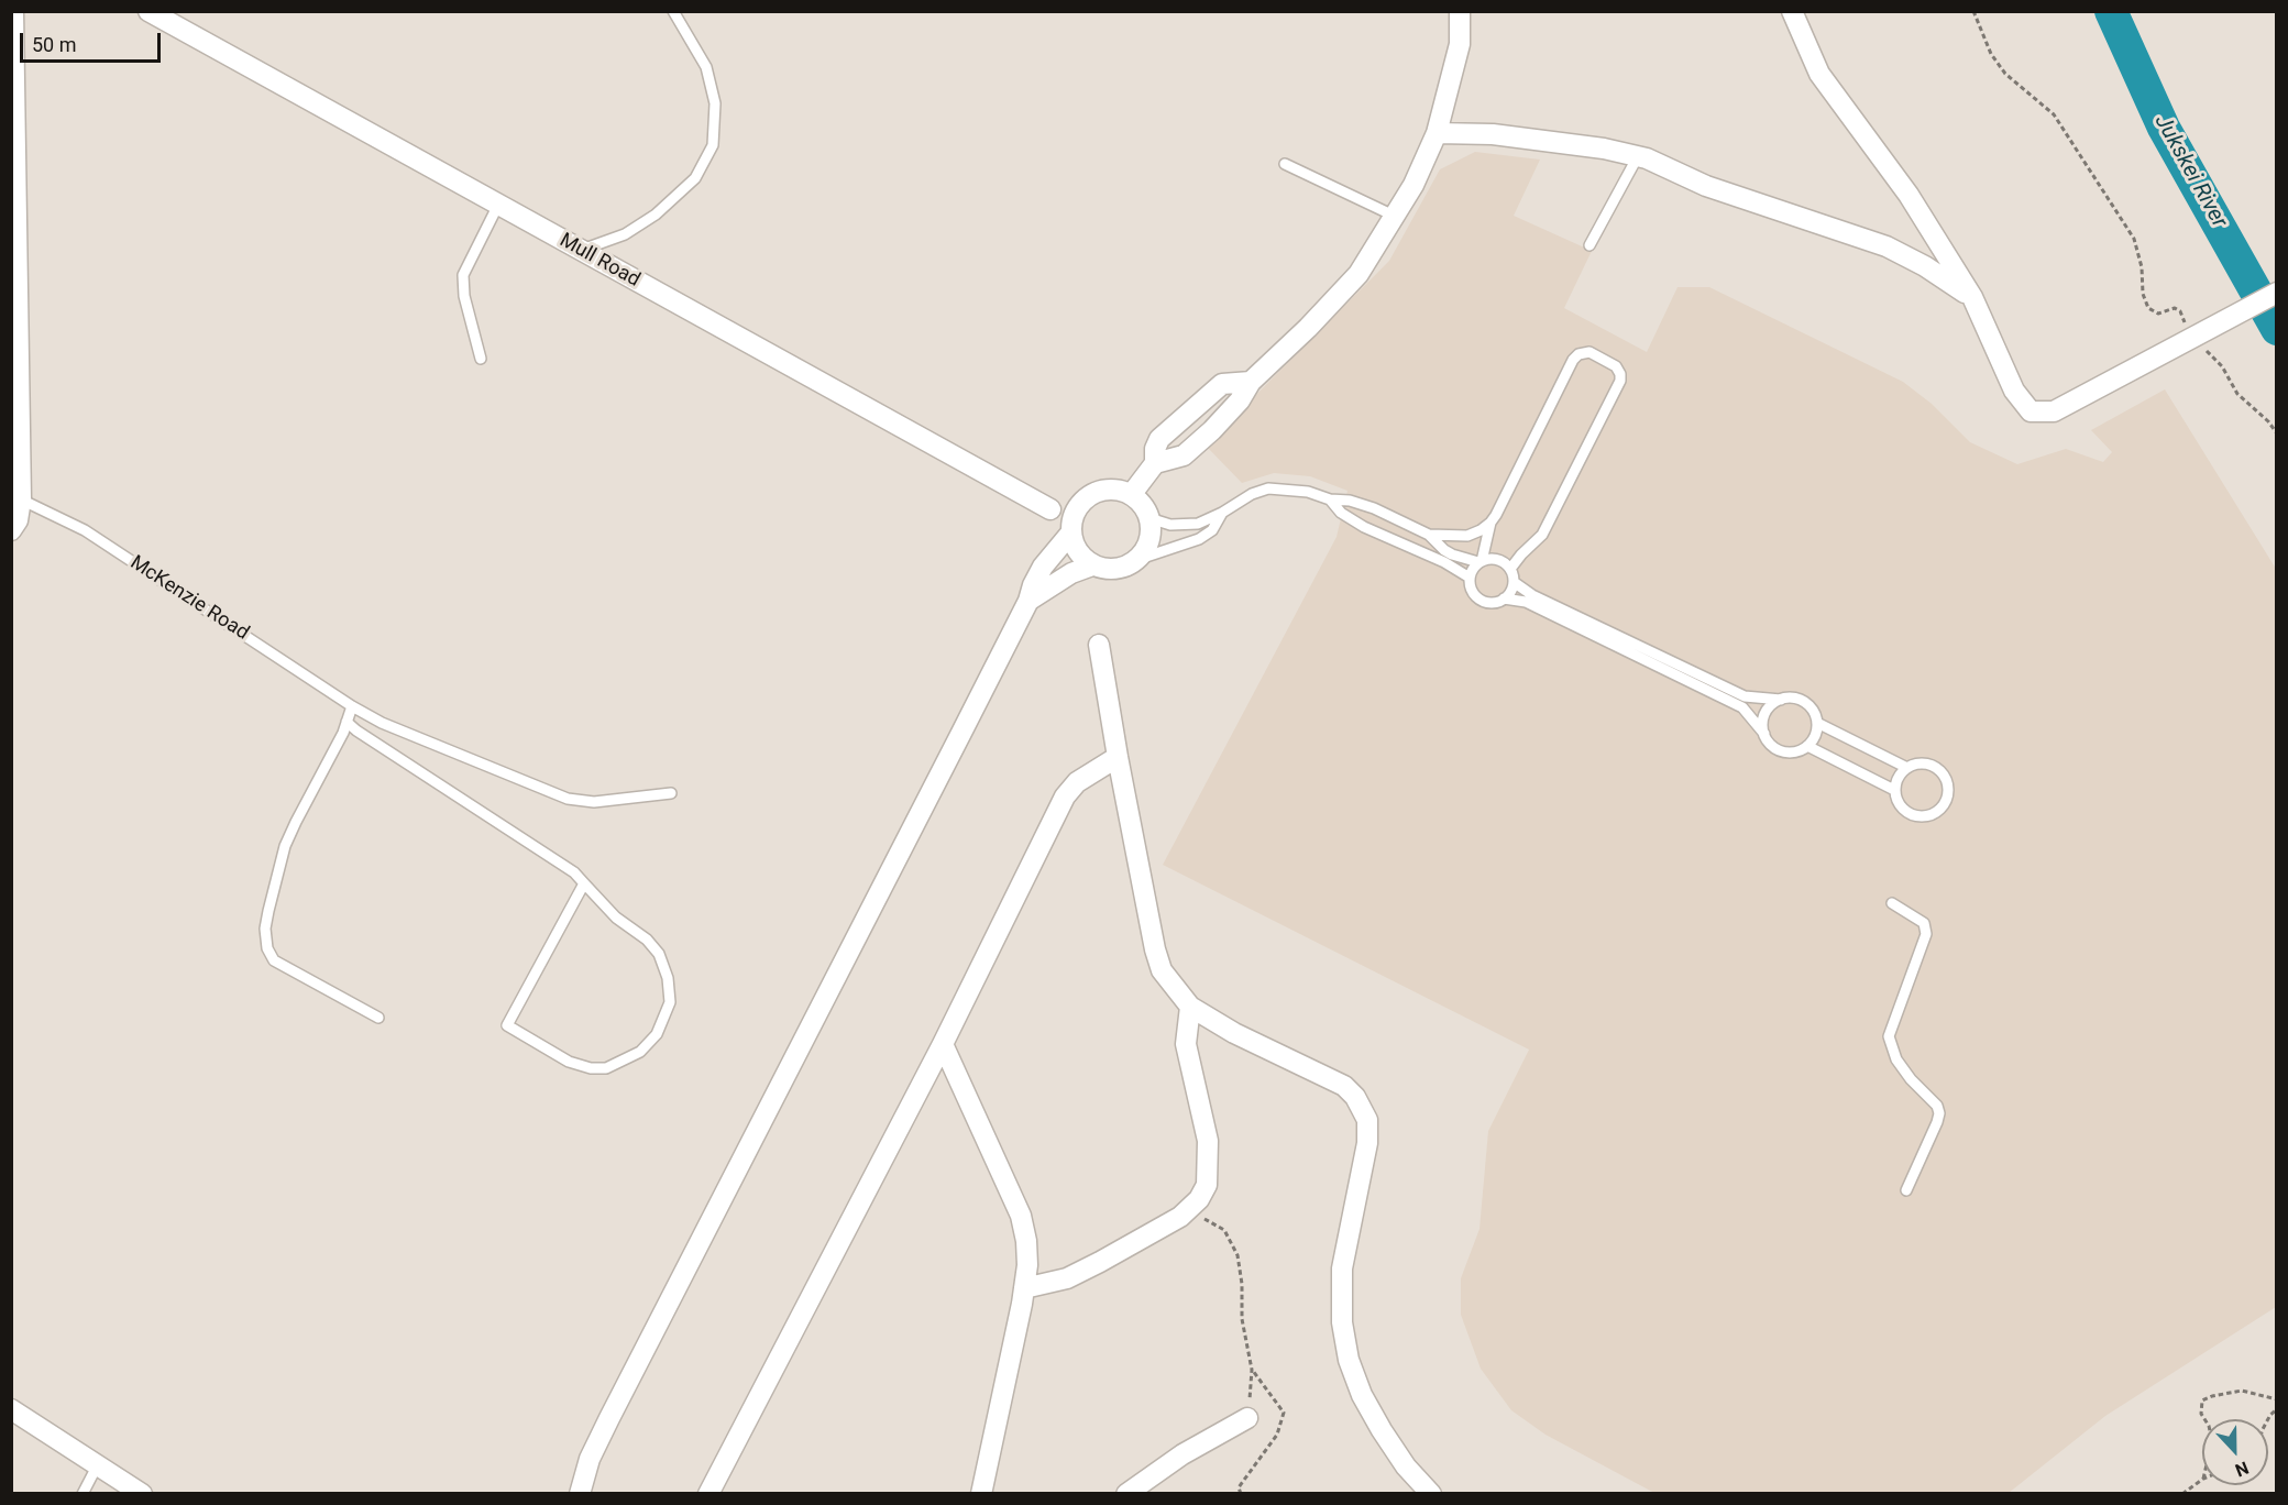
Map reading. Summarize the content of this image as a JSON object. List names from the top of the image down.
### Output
{
  "streets": {
    "street": ["Mull Road"],
    "lane": ["McKenzie Road"]
  },
  "water": ["Jukskei River"],
  "scale_bar": "50 m",
  "north": "bottom"
}
